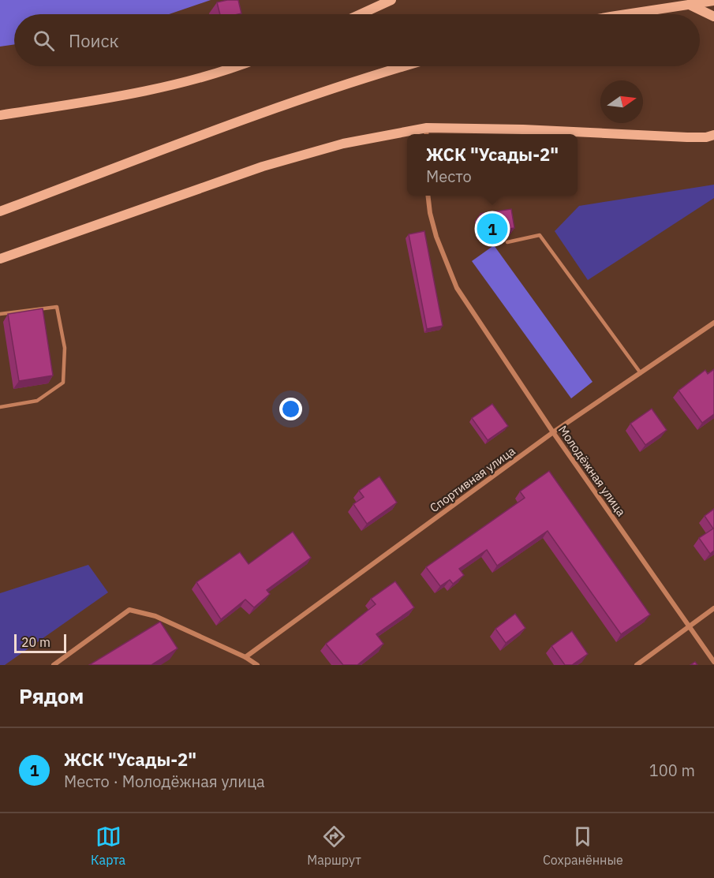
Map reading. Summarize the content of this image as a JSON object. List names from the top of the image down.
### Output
{
  "streets": {
    "street": ["Молодёжная улица", "Спортивная улица"]
  },
  "crossings": [
    ["Молодёжная улица", "Спортивная улица"]
  ],
  "scale_bar": "20 m",
  "north": "right",
  "page": {
    "search": "Поиск",
    "popup": ["ЖСК \"Усады-2\"", "Место"],
    "pins": "1",
    "scale": "20 m",
    "heading": "Рядом",
    "list": [
      {
        "mark": "1",
        "name": "ЖСК \"Усады-2\"",
        "note": "Место · Молодёжная улица",
        "value": "100 m"
      }
    ],
    "nav": ["Карта", "Маршрут", "Сохранённые"]
  }
}
